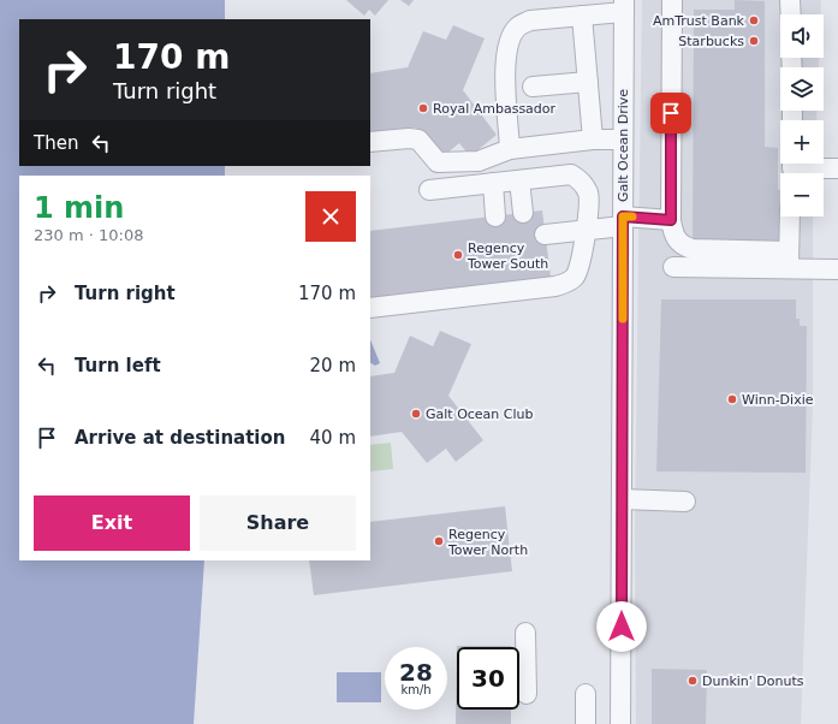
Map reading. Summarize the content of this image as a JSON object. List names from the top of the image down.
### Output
{
  "streets": {
    "street": ["Galt Ocean Drive"]
  },
  "places": [
    "AmTrust Bank",
    "Starbucks",
    "Royal Ambassador",
    "Regency Tower South",
    "Winn-Dixie",
    "Galt Ocean Club",
    "Regency Tower North",
    "Dunkin' Donuts"
  ],
  "page": {
    "map_buttons": ["+", "−"],
    "turn": ["170 m", "Turn right"],
    "then": "Then",
    "heading": ["1 min", "230 m · 10:08"],
    "list": [
      {
        "name": "Turn right",
        "value": "170 m"
      },
      {
        "name": "Turn left",
        "value": "20 m"
      },
      {
        "name": "Arrive at destination",
        "value": "40 m"
      }
    ],
    "buttons": ["Exit", "Share"],
    "speed": "28 km/h",
    "limit": "30"
  }
}
